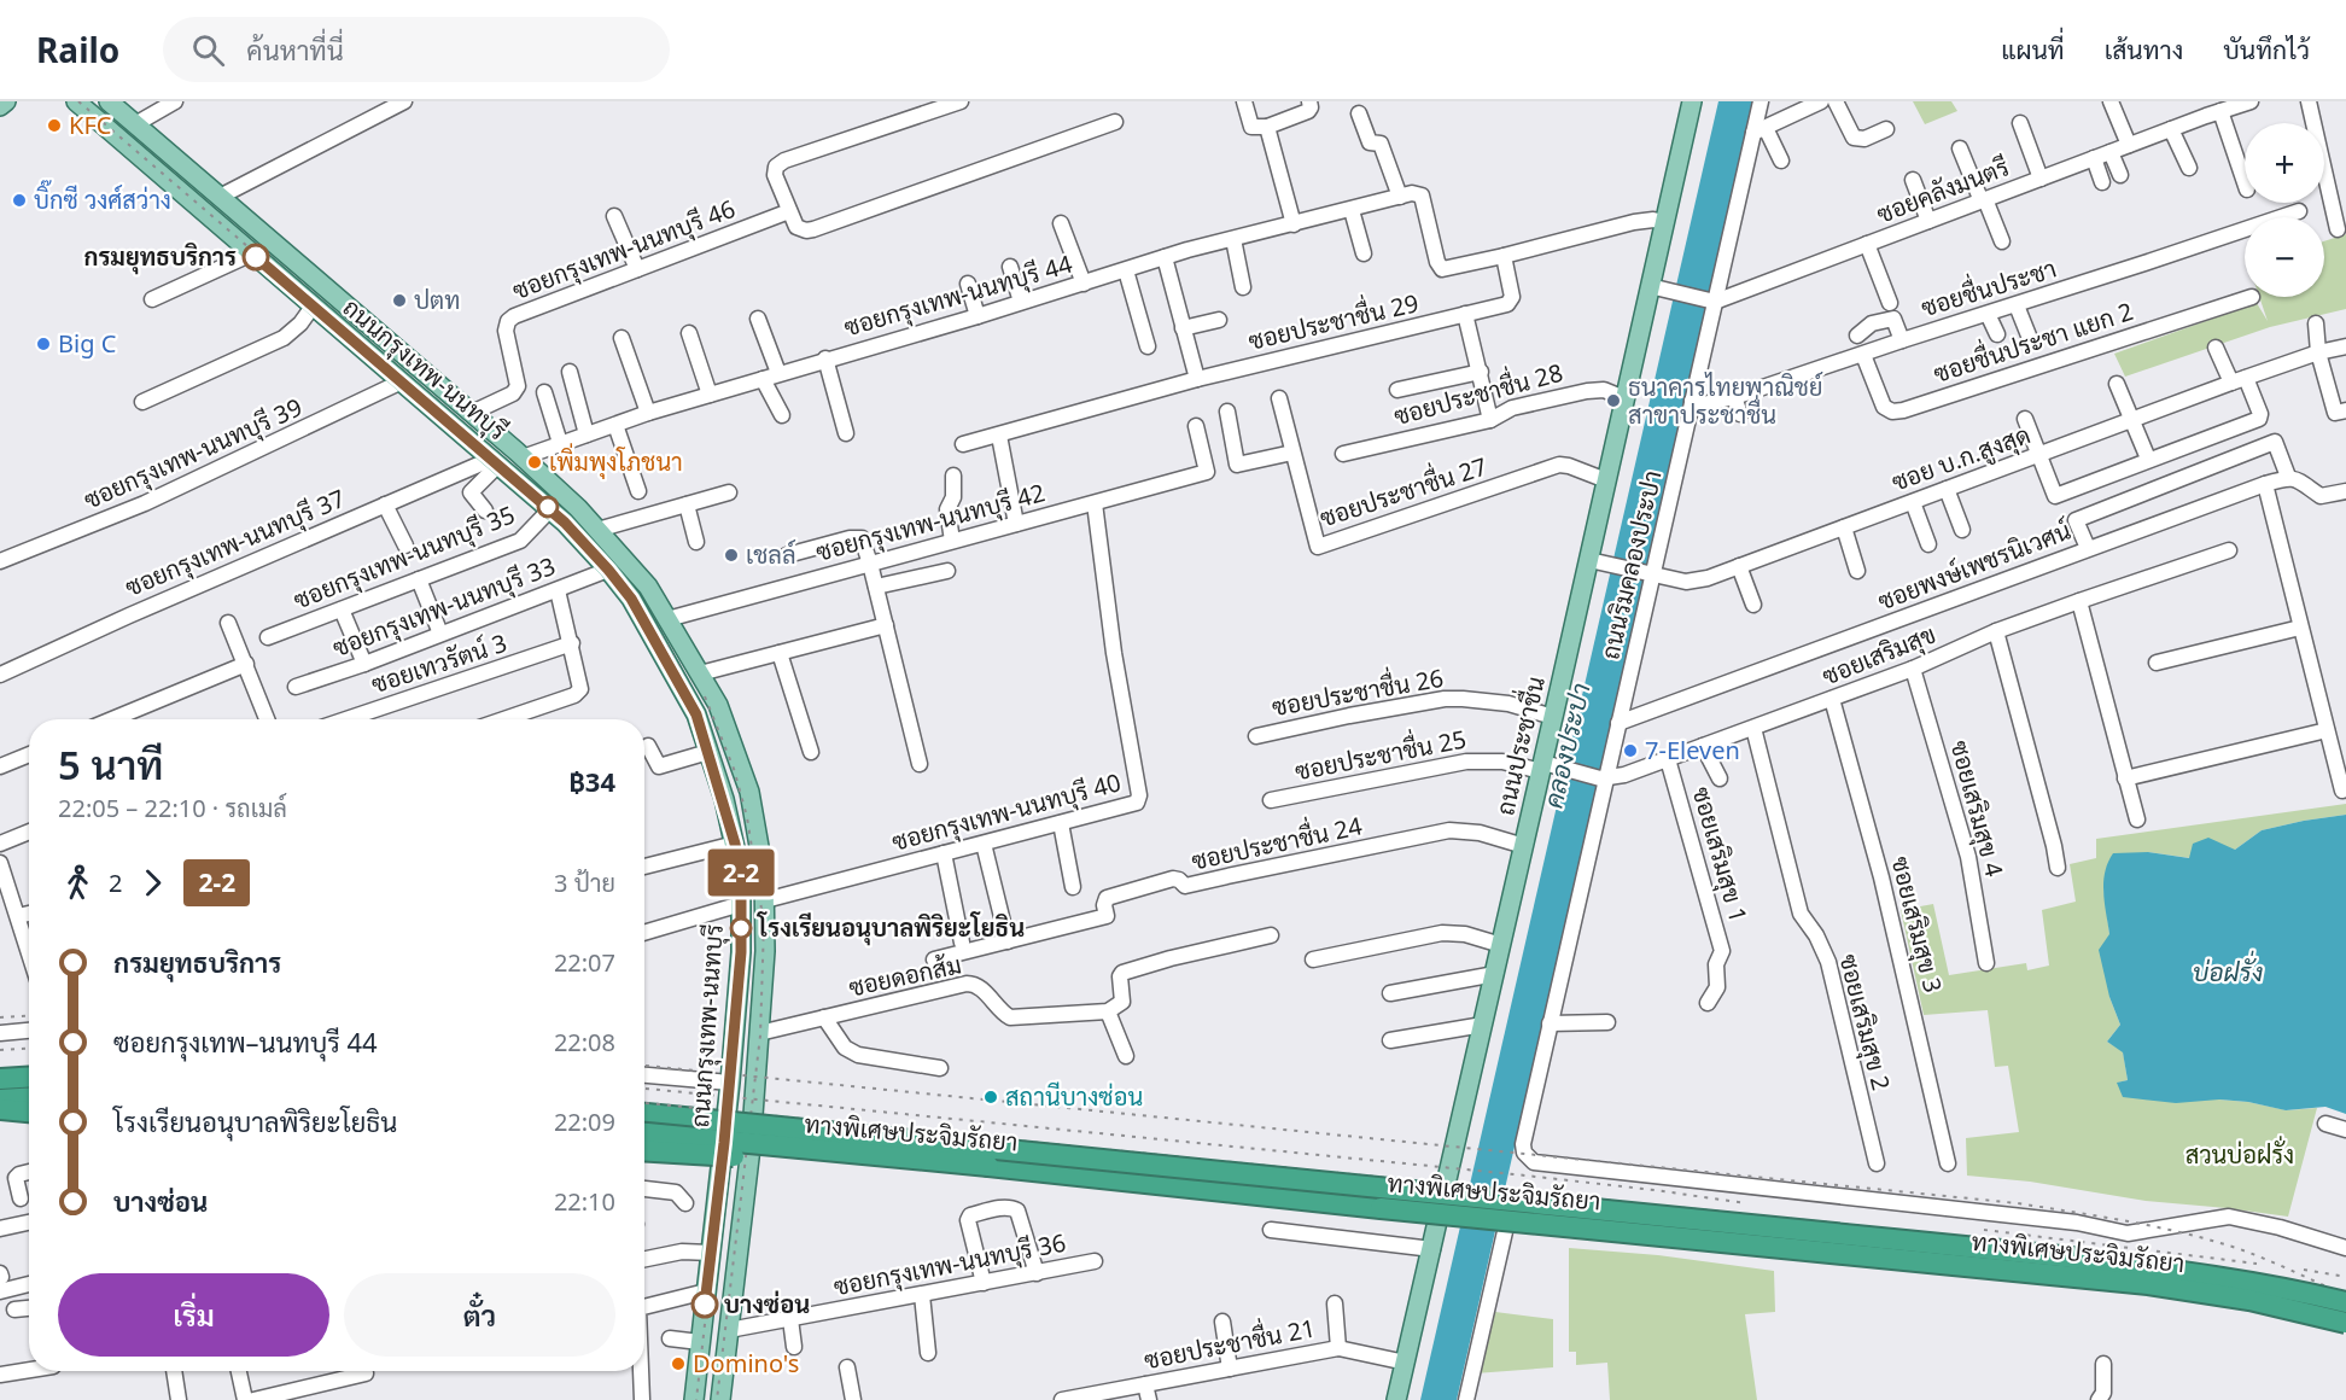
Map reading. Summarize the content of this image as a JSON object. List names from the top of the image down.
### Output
{
  "streets": {
    "highway": ["ทางพิเศษประจิมรัถยา"],
    "main road": ["ถนนกรุงเทพ-นนทบุรี", "ถนนประชาชื่น"],
    "street": [
      "ซอยคลังมนตรี",
      "ซอยกรุงเทพ-นนทบุรี 46",
      "ซอยชื่นประชา",
      "ซอยกรุงเทพ-นนทบุรี 44",
      "ซอยประชาชื่น 29",
      "ซอยชื่นประชา แยก 2",
      "ซอยประชาชื่น 28",
      "ซอยกรุงเทพ-นนทบุรี 39",
      "ซอย บ.ก.สูงสุด",
      "ซอยประชาชื่น 27",
      "ซอยกรุงเทพ-นนทบุรี 42",
      "ซอยกรุงเทพ-นนทบุรี 37",
      "ซอยกรุงเทพ-นนทบุรี 35",
      "ถนนริมคลองประปา",
      "ซอยพงษ์เพชรนิเวศน์",
      "ซอยกรุงเทพ-นนทบุรี 33",
      "ซอยเสริมสุข",
      "ซอยเทวรัตน์ 3",
      "ซอยประชาชื่น 26",
      "ซอยประชาชื่น 25",
      "ซอยเสริมสุข 4",
      "ซอยกรุงเทพ-นนทบุรี 40",
      "ซอยประชาชื่น 24",
      "ซอยเสริมสุข 1",
      "ซอยเสริมสุข 3",
      "ซอยดอกส้ม",
      "ซอยเสริมสุข 2",
      "ซอยกรุงเทพ-นนทบุรี 36",
      "ซอยประชาชื่น 21"
    ]
  },
  "crossings": [
    ["ซอยคลังมนตรี", "ถนนริมคลองประปา"],
    ["ซอยกรุงเทพ-นนทบุรี 46", "ถนนกรุงเทพ-นนทบุรี"],
    ["ซอยชื่นประชา", "ซอยชื่นประชา แยก 2"],
    ["ซอยชื่นประชา", "ถนนริมคลองประปา"],
    ["ซอยกรุงเทพ-นนทบุรี 44", "ถนนกรุงเทพ-นนทบุรี"],
    ["ถนนกรุงเทพ-นนทบุรี", "ซอยกรุงเทพ-นนทบุรี 39"],
    ["ถนนกรุงเทพ-นนทบุรี", "ซอยกรุงเทพ-นนทบุรี 42"],
    ["ถนนกรุงเทพ-นนทบุรี", "ซอยกรุงเทพ-นนทบุรี 37"],
    ["ถนนกรุงเทพ-นนทบุรี", "ซอยกรุงเทพ-นนทบุรี 35"],
    ["ถนนกรุงเทพ-นนทบุรี", "ซอยกรุงเทพ-นนทบุรี 33"],
    ["ถนนกรุงเทพ-นนทบุรี", "ซอยกรุงเทพ-นนทบุรี 40"],
    ["ถนนกรุงเทพ-นนทบุรี", "ซอยดอกส้ม"],
    ["ถนนกรุงเทพ-นนทบุรี", "ซอยกรุงเทพ-นนทบุรี 36"],
    ["ซอยประชาชื่น 28", "ถนนประชาชื่น"],
    ["ซอย บ.ก.สูงสุด", "ถนนริมคลองประปา"],
    ["ซอย บ.ก.สูงสุด", "ถนนประชาชื่น"],
    ["ซอยประชาชื่น 27", "ถนนประชาชื่น"],
    ["ซอยกรุงเทพ-นนทบุรี 42", "ซอยกรุงเทพ-นนทบุรี 40"],
    ["ถนนริมคลองประปา", "ซอยพงษ์เพชรนิเวศน์"],
    ["ถนนริมคลองประปา", "ซอยเสริมสุข"],
    ["ซอยเสริมสุข", "ซอยเสริมสุข 4"],
    ["ซอยเสริมสุข", "ซอยเสริมสุข 1"],
    ["ซอยเสริมสุข", "ซอยเสริมสุข 3"],
    ["ซอยเสริมสุข", "ซอยเสริมสุข 2"],
    ["ซอยประชาชื่น 26", "ถนนประชาชื่น"],
    ["ถนนประชาชื่น", "ซอยประชาชื่น 25"],
    ["ถนนประชาชื่น", "ซอยประชาชื่น 24"],
    ["ถนนประชาชื่น", "ซอยประชาชื่น 21"]
  ],
  "water": ["คลองประปา", "บ่อฝรั่ง"],
  "parks": ["สวนบ่อฝรั่ง"],
  "places": [
    "KFC",
    "บิ๊กซี วงศ์สว่าง",
    "กรมยุทธบริการ",
    "ปตท",
    "Big C",
    "ธนาคารไทยพาณิชย์ สาขาประชาชื่น",
    "เพิ่มพุงโภชนา",
    "เชลล์",
    "7-Eleven",
    "โรงเรียนอนุบาลพิริยะโยธิน",
    "สถานีบางซ่อน",
    "บางซ่อน",
    "Domino's"
  ],
  "lines": ["bus line 2-2"],
  "page": {
    "header": "Railo",
    "search": "ค้นหาที่นี่",
    "nav": ["แผนที่", "เส้นทาง", "บันทึกไว้"],
    "on_map": "2-2",
    "map_buttons": ["+", "−"],
    "heading": ["5 นาที", "22:05 – 22:10 · รถเมล์", "฿34"],
    "legs": ["2", "2-2", "3 ป้าย"],
    "list": [
      {
        "name": "กรมยุทธบริการ",
        "value": "22:07"
      },
      {
        "name": "ซอยกรุงเทพ–นนทบุรี 44",
        "value": "22:08"
      },
      {
        "name": "โรงเรียนอนุบาลพิริยะโยธิน",
        "value": "22:09"
      },
      {
        "name": "บางซ่อน",
        "value": "22:10"
      }
    ],
    "buttons": ["เริ่ม", "ตั๋ว"]
  }
}
